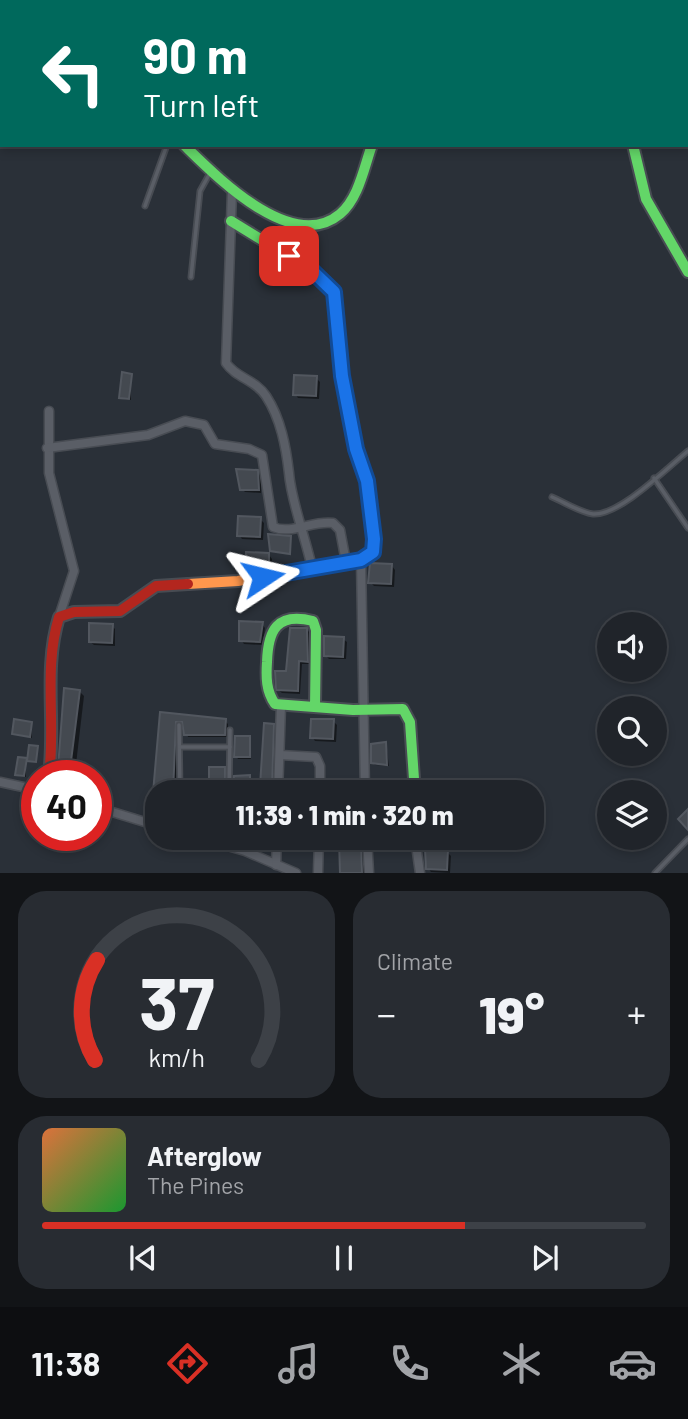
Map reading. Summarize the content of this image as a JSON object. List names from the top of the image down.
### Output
{
  "page": {
    "turn": ["90 m", "Turn left"],
    "limit": "40",
    "trip": "11:39 · 1 min · 320 m",
    "tile": "Climate",
    "heat": ["−", "19°", "+"],
    "song": ["Afterglow", "The Pines"],
    "tabs": "11:38",
    "gauge": ["37", "km/h"]
  }
}
